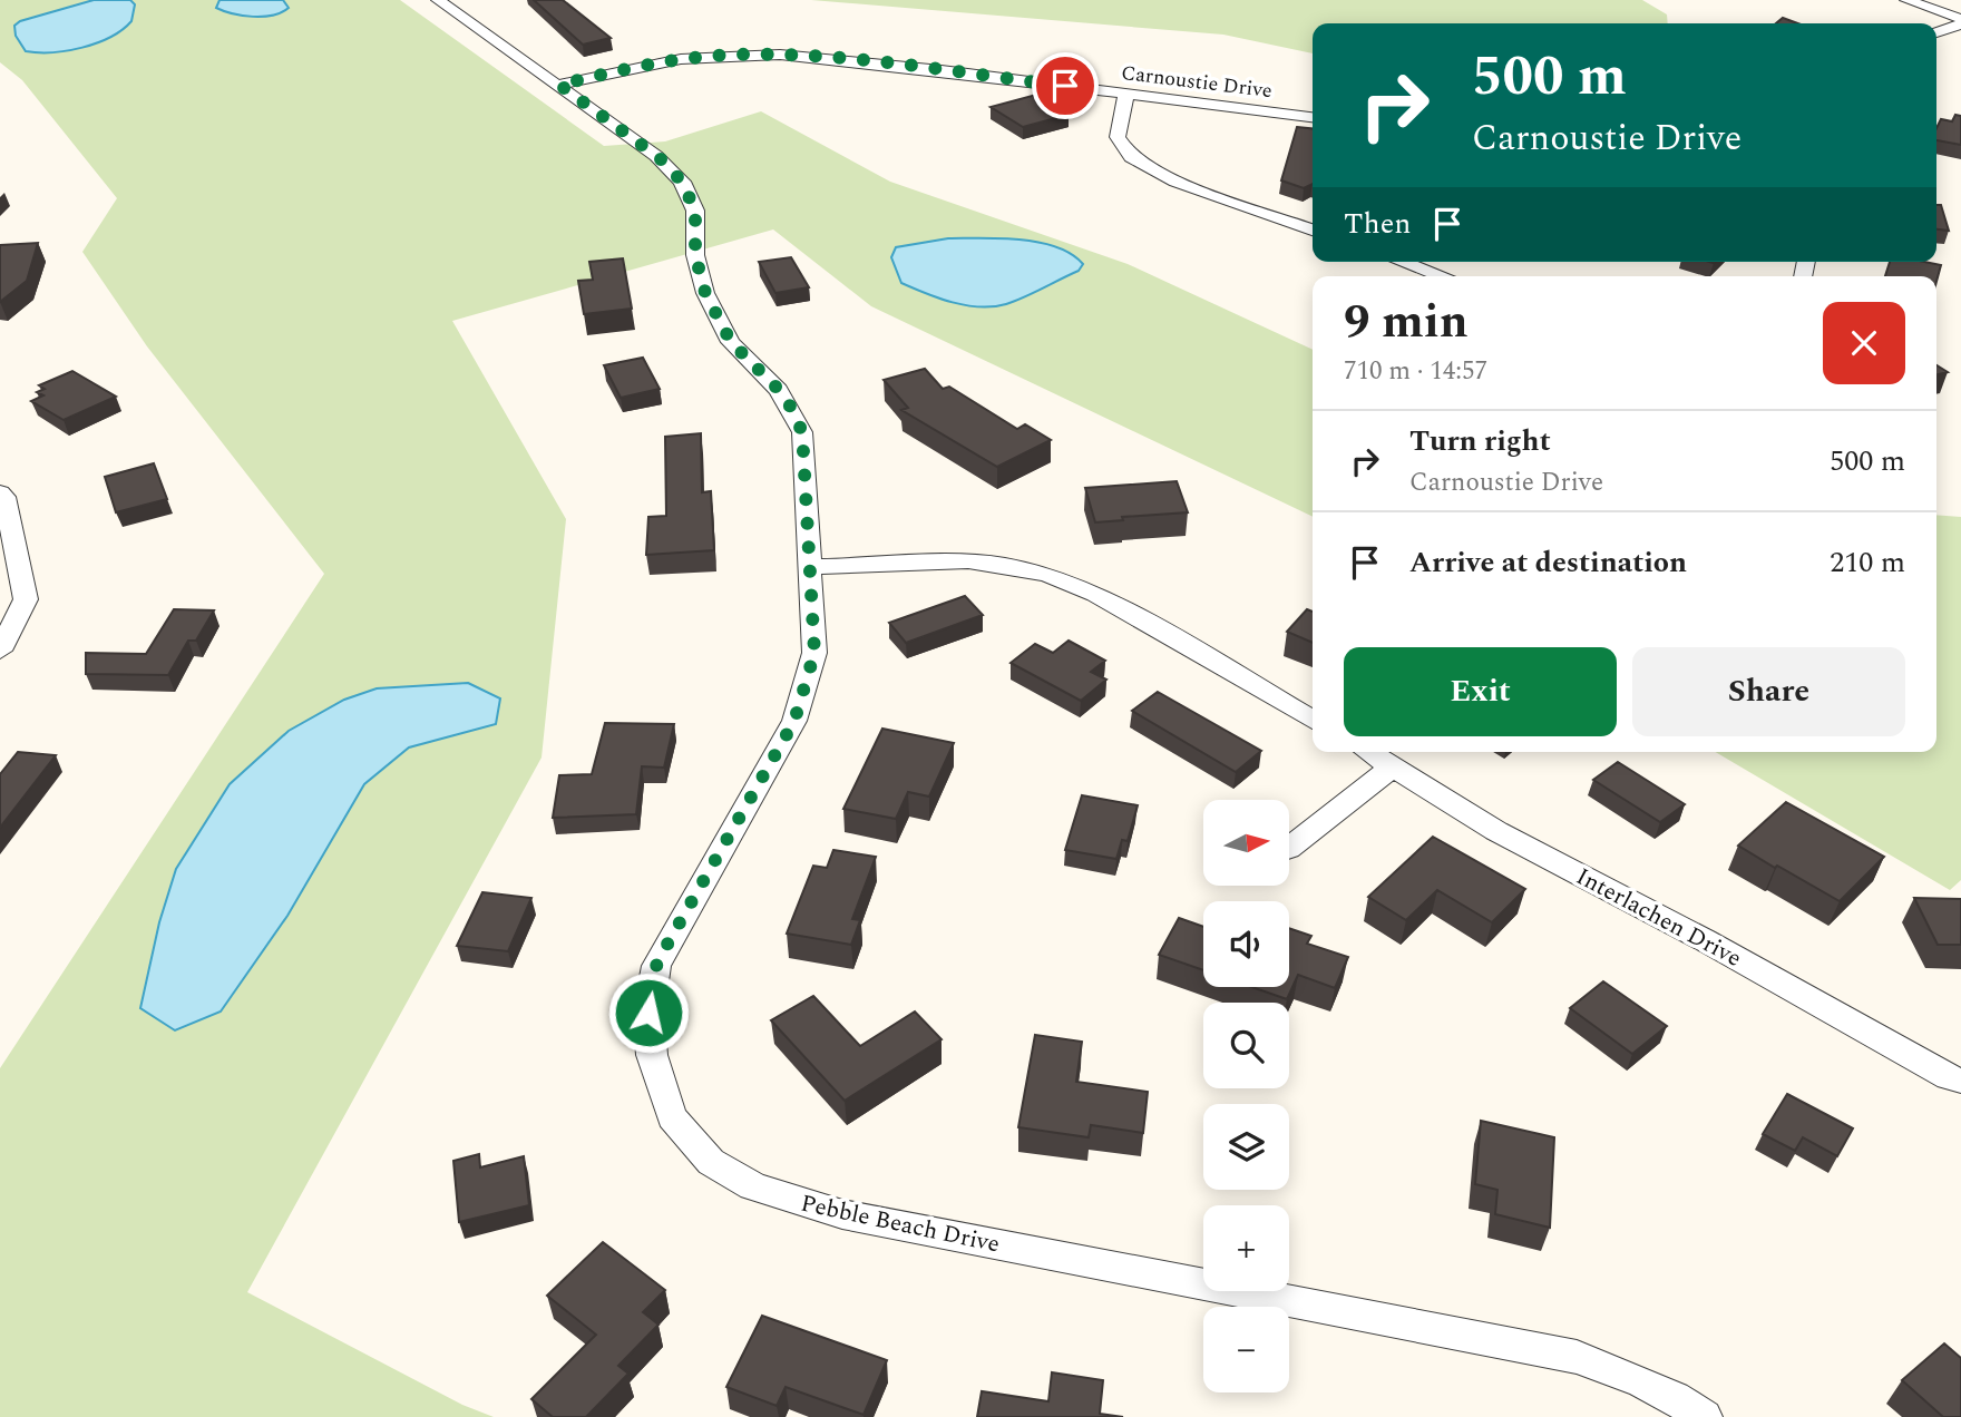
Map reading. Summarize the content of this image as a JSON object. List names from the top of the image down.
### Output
{
  "streets": {
    "street": ["Carnoustie Drive", "Interlachen Drive", "Pebble Beach Drive"]
  },
  "crossings": [
    ["Carnoustie Drive", "Pebble Beach Drive"]
  ],
  "north": "right",
  "page": {
    "turn": ["500 m", "Carnoustie Drive"],
    "then": "Then",
    "heading": ["9 min", "710 m · 14:57"],
    "list": [
      {
        "name": "Turn right",
        "note": "Carnoustie Drive",
        "value": "500 m"
      },
      {
        "name": "Arrive at destination",
        "value": "210 m"
      }
    ],
    "buttons": ["Exit", "Share"],
    "map_buttons": ["+", "−"]
  }
}
